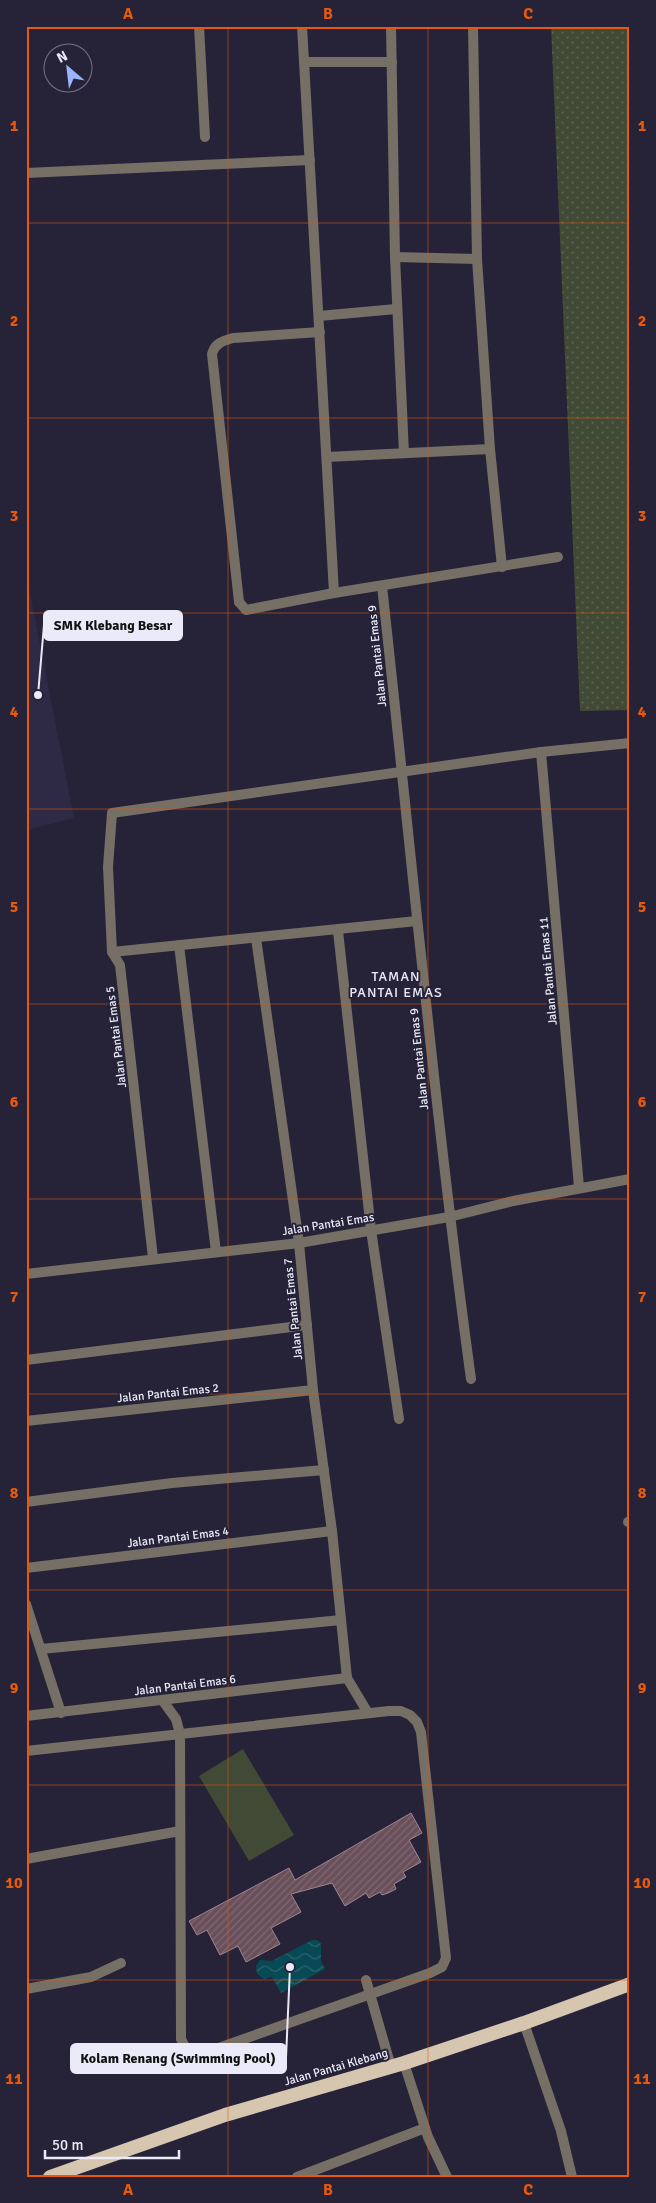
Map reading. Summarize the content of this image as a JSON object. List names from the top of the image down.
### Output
{
  "streets": {
    "highway": ["Jalan Pantai Klebang"],
    "street": [
      "Jalan Pantai Emas 9",
      "Jalan Pantai Emas 11",
      "Jalan Pantai Emas 5",
      "Jalan Pantai Emas",
      "Jalan Pantai Emas 7",
      "Jalan Pantai Emas 2",
      "Jalan Pantai Emas 4",
      "Jalan Pantai Emas 6"
    ]
  },
  "crossings": [
    ["Jalan Pantai Emas 9", "Jalan Pantai Emas 5"],
    ["Jalan Pantai Emas 9", "Jalan Pantai Emas"],
    ["Jalan Pantai Emas 11", "Jalan Pantai Emas"],
    ["Jalan Pantai Emas 5", "Jalan Pantai Emas"],
    ["Jalan Pantai Emas", "Jalan Pantai Emas 7"],
    ["Jalan Pantai Emas 7", "Jalan Pantai Emas 2"],
    ["Jalan Pantai Emas 7", "Jalan Pantai Emas 4"],
    ["Jalan Pantai Emas 7", "Jalan Pantai Emas 6"]
  ],
  "districts": ["TAMAN PANTAI EMAS"],
  "places": ["SMK Klebang Besar", "Kolam Renang (Swimming Pool)"],
  "scale_bar": "50 m",
  "north": "top left",
  "grid": {
    "columns": ["A", "B", "C"],
    "rows": [
      "1",
      "2",
      "3",
      "4",
      "5",
      "6",
      "7",
      "8",
      "9",
      "10",
      "11"
    ]
  }
}
